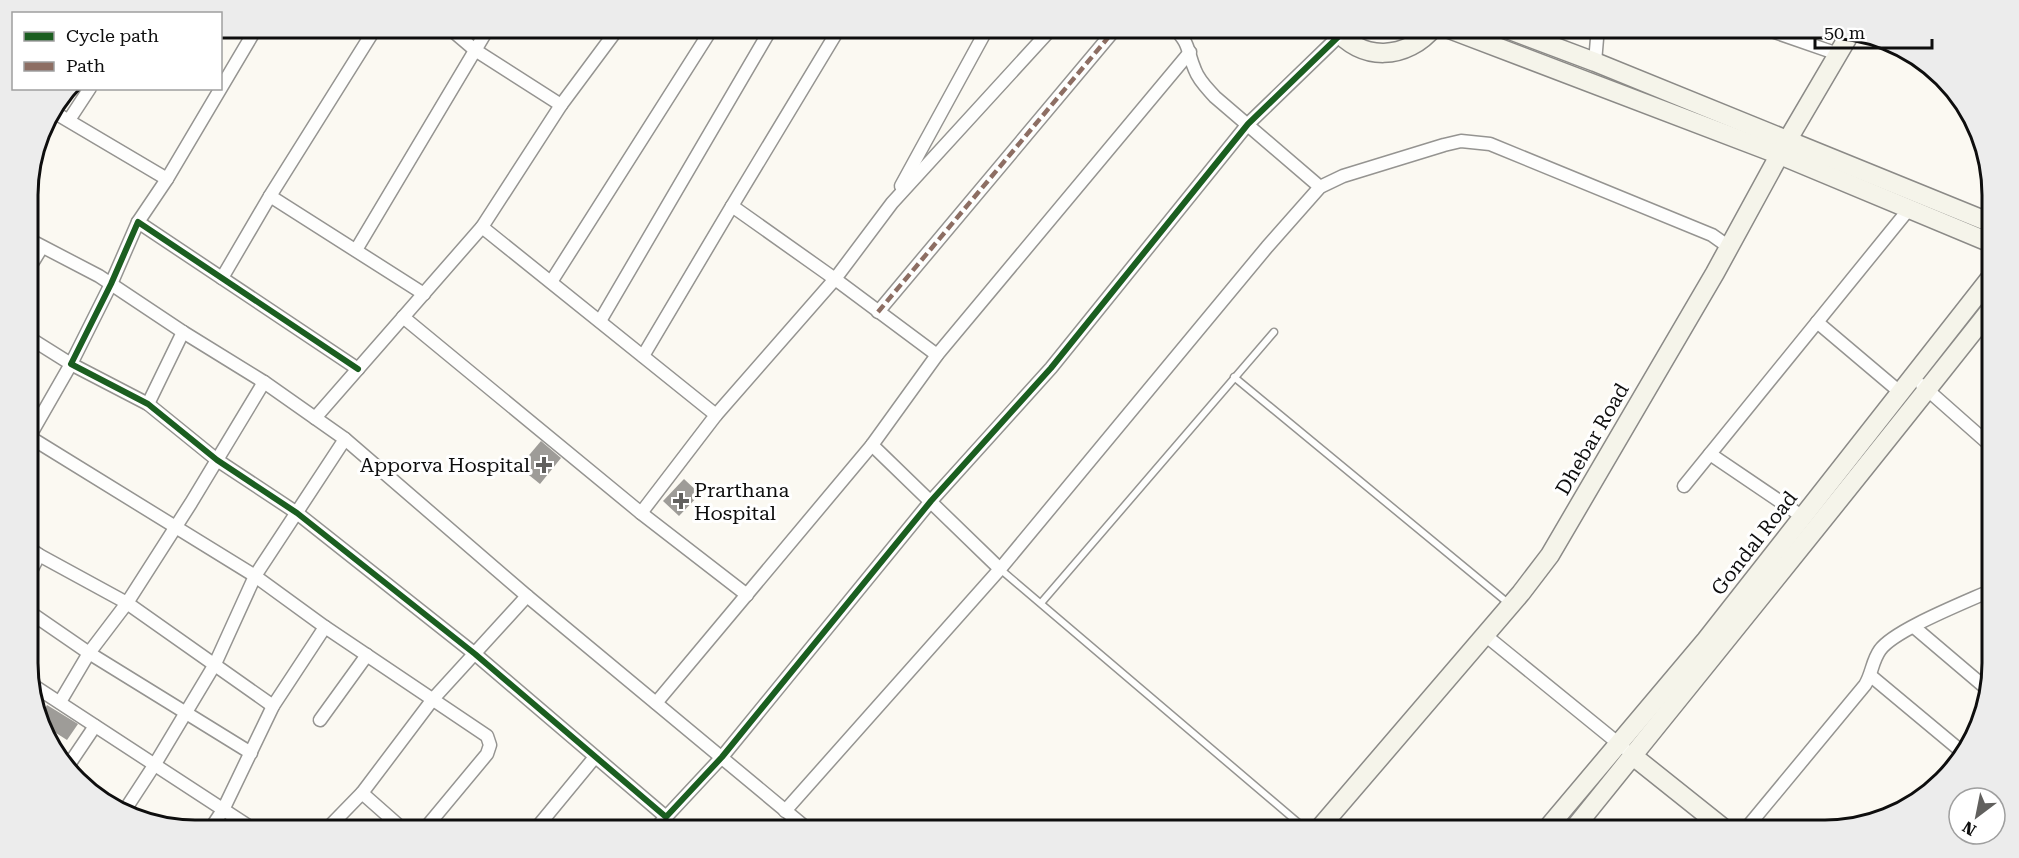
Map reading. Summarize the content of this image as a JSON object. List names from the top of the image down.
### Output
{
  "streets": {
    "main road": ["Dhebar Road", "Gondal Road"]
  },
  "places": {
    "health": ["Apporva Hospital", "Prarthana Hospital"]
  },
  "legend": ["Cycle path", "Path"],
  "scale_bar": "50 m",
  "north": "bottom left"
}
